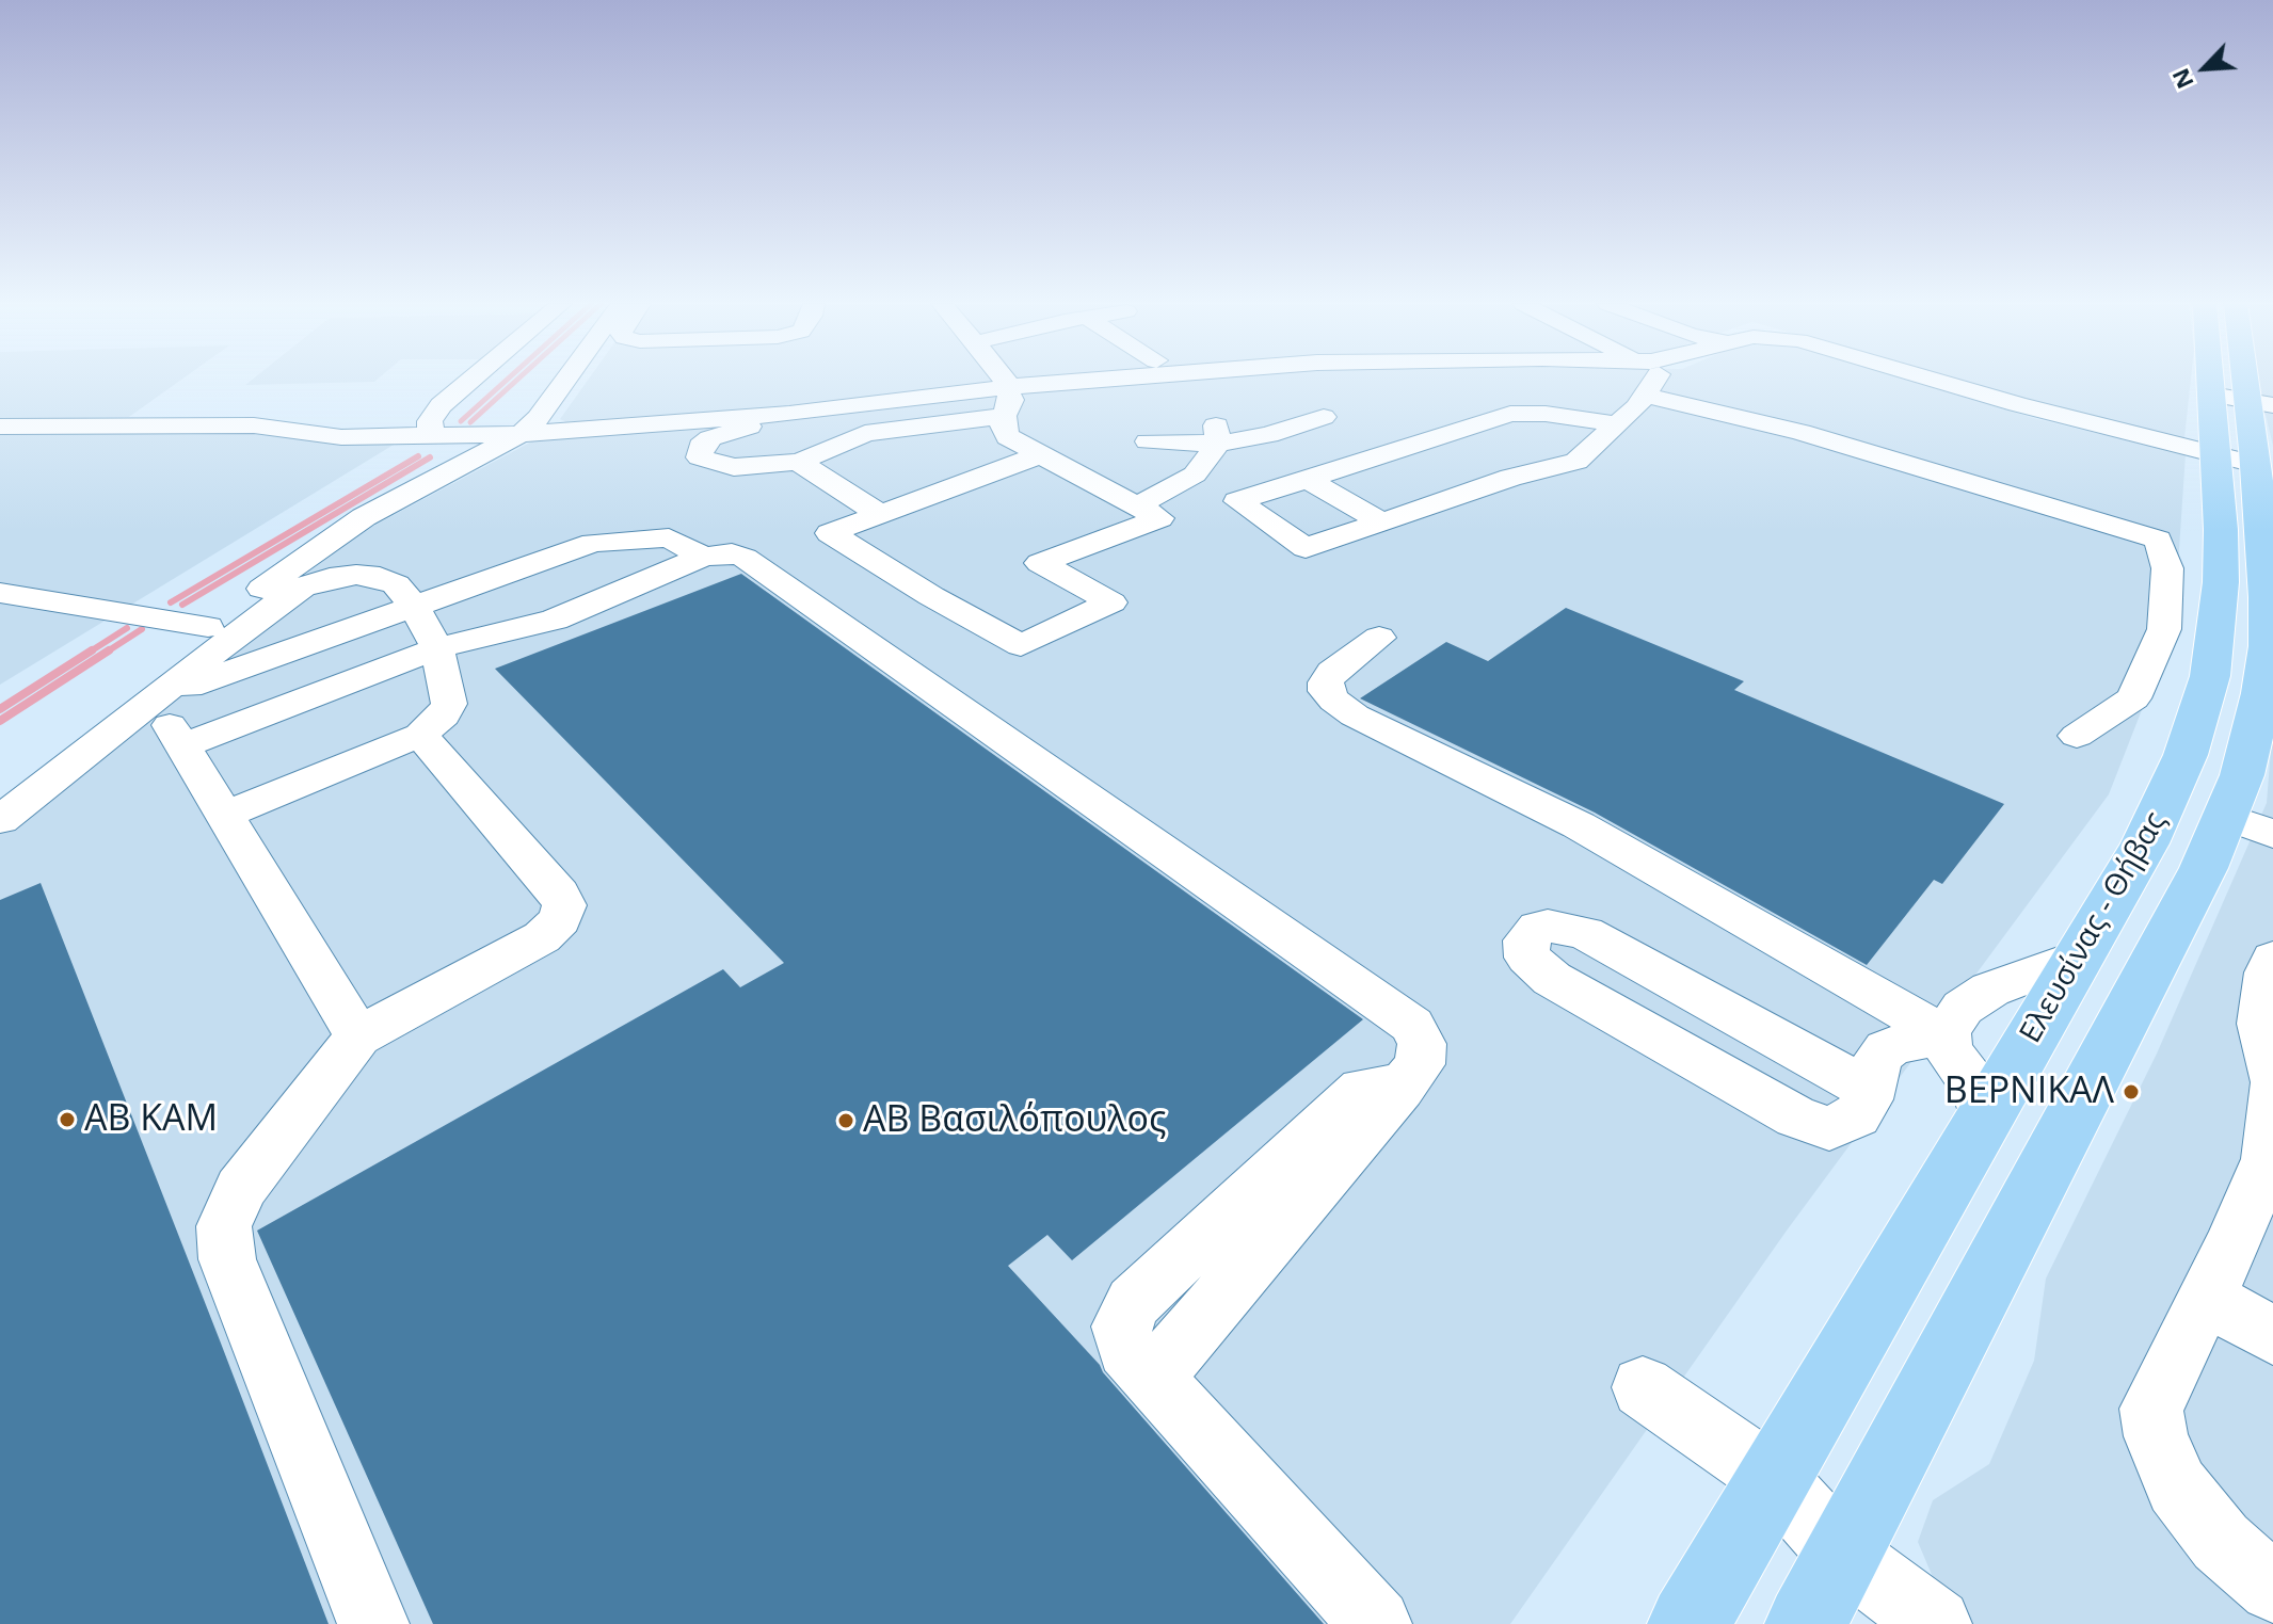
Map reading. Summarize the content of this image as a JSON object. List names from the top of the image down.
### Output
{
  "streets": {
    "main road": ["Ελευσίνας - Θήβας"]
  },
  "places": ["ΒΕΡΝΙΚΑΛ", "ΑΒ ΚΑΜ", "ΑΒ Βασιλόπουλος"],
  "north": "bottom left"
}
